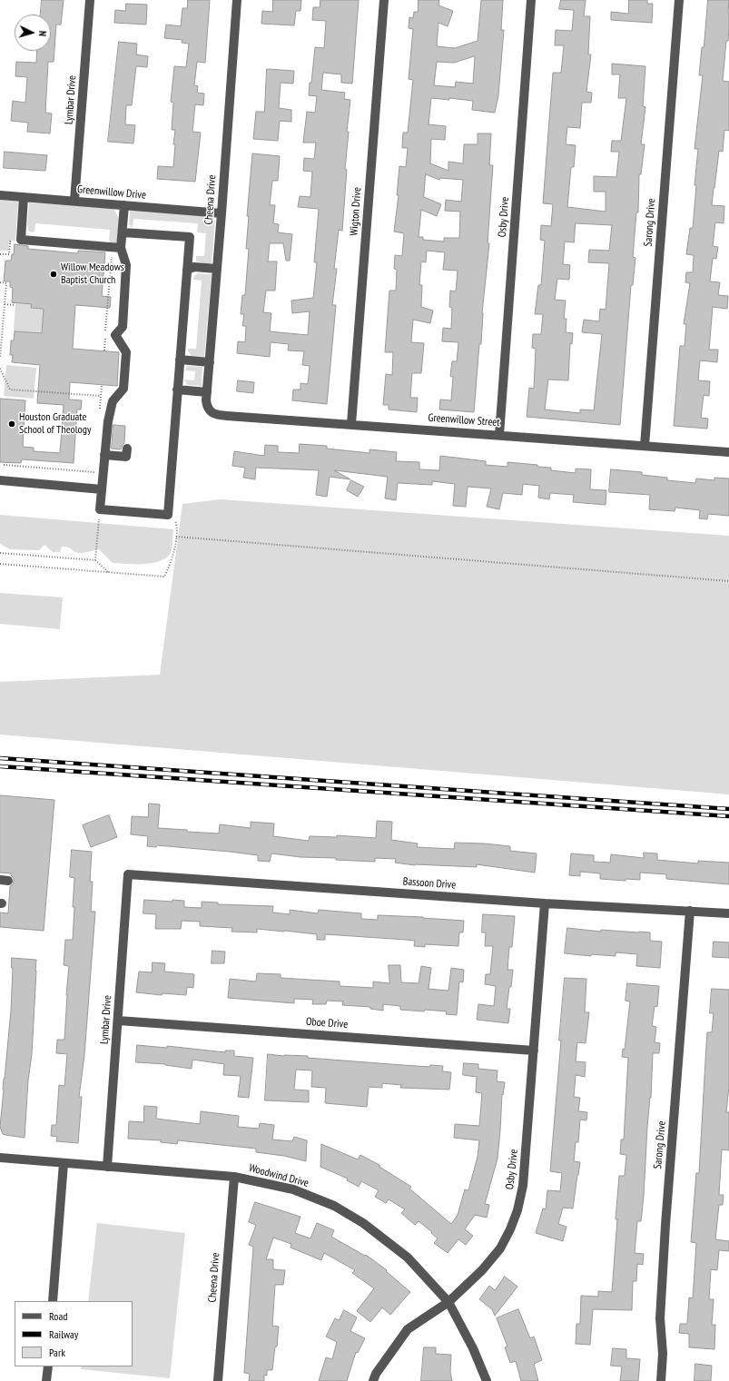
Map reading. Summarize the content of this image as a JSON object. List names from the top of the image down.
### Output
{
  "streets": {
    "street": [
      "Lymbar Drive",
      "Greenwillow Drive",
      "Cheena Drive",
      "Wigton Drive",
      "Osby Drive",
      "Sarong Drive",
      "Greenwillow Street",
      "Bassoon Drive",
      "Oboe Drive",
      "Woodwind Drive"
    ]
  },
  "crossings": [
    ["Lymbar Drive", "Greenwillow Drive"],
    ["Lymbar Drive", "Bassoon Drive"],
    ["Lymbar Drive", "Oboe Drive"],
    ["Lymbar Drive", "Woodwind Drive"],
    ["Greenwillow Drive", "Cheena Drive"],
    ["Cheena Drive", "Greenwillow Street"],
    ["Cheena Drive", "Woodwind Drive"],
    ["Wigton Drive", "Greenwillow Street"],
    ["Osby Drive", "Greenwillow Street"],
    ["Osby Drive", "Bassoon Drive"],
    ["Osby Drive", "Oboe Drive"],
    ["Osby Drive", "Woodwind Drive"],
    ["Sarong Drive", "Greenwillow Street"],
    ["Sarong Drive", "Bassoon Drive"]
  ],
  "places": ["Willow Meadows Baptist Church", "Houston Graduate School of Theology"],
  "legend": ["Road", "Railway", "Park"],
  "north": "right"
}
